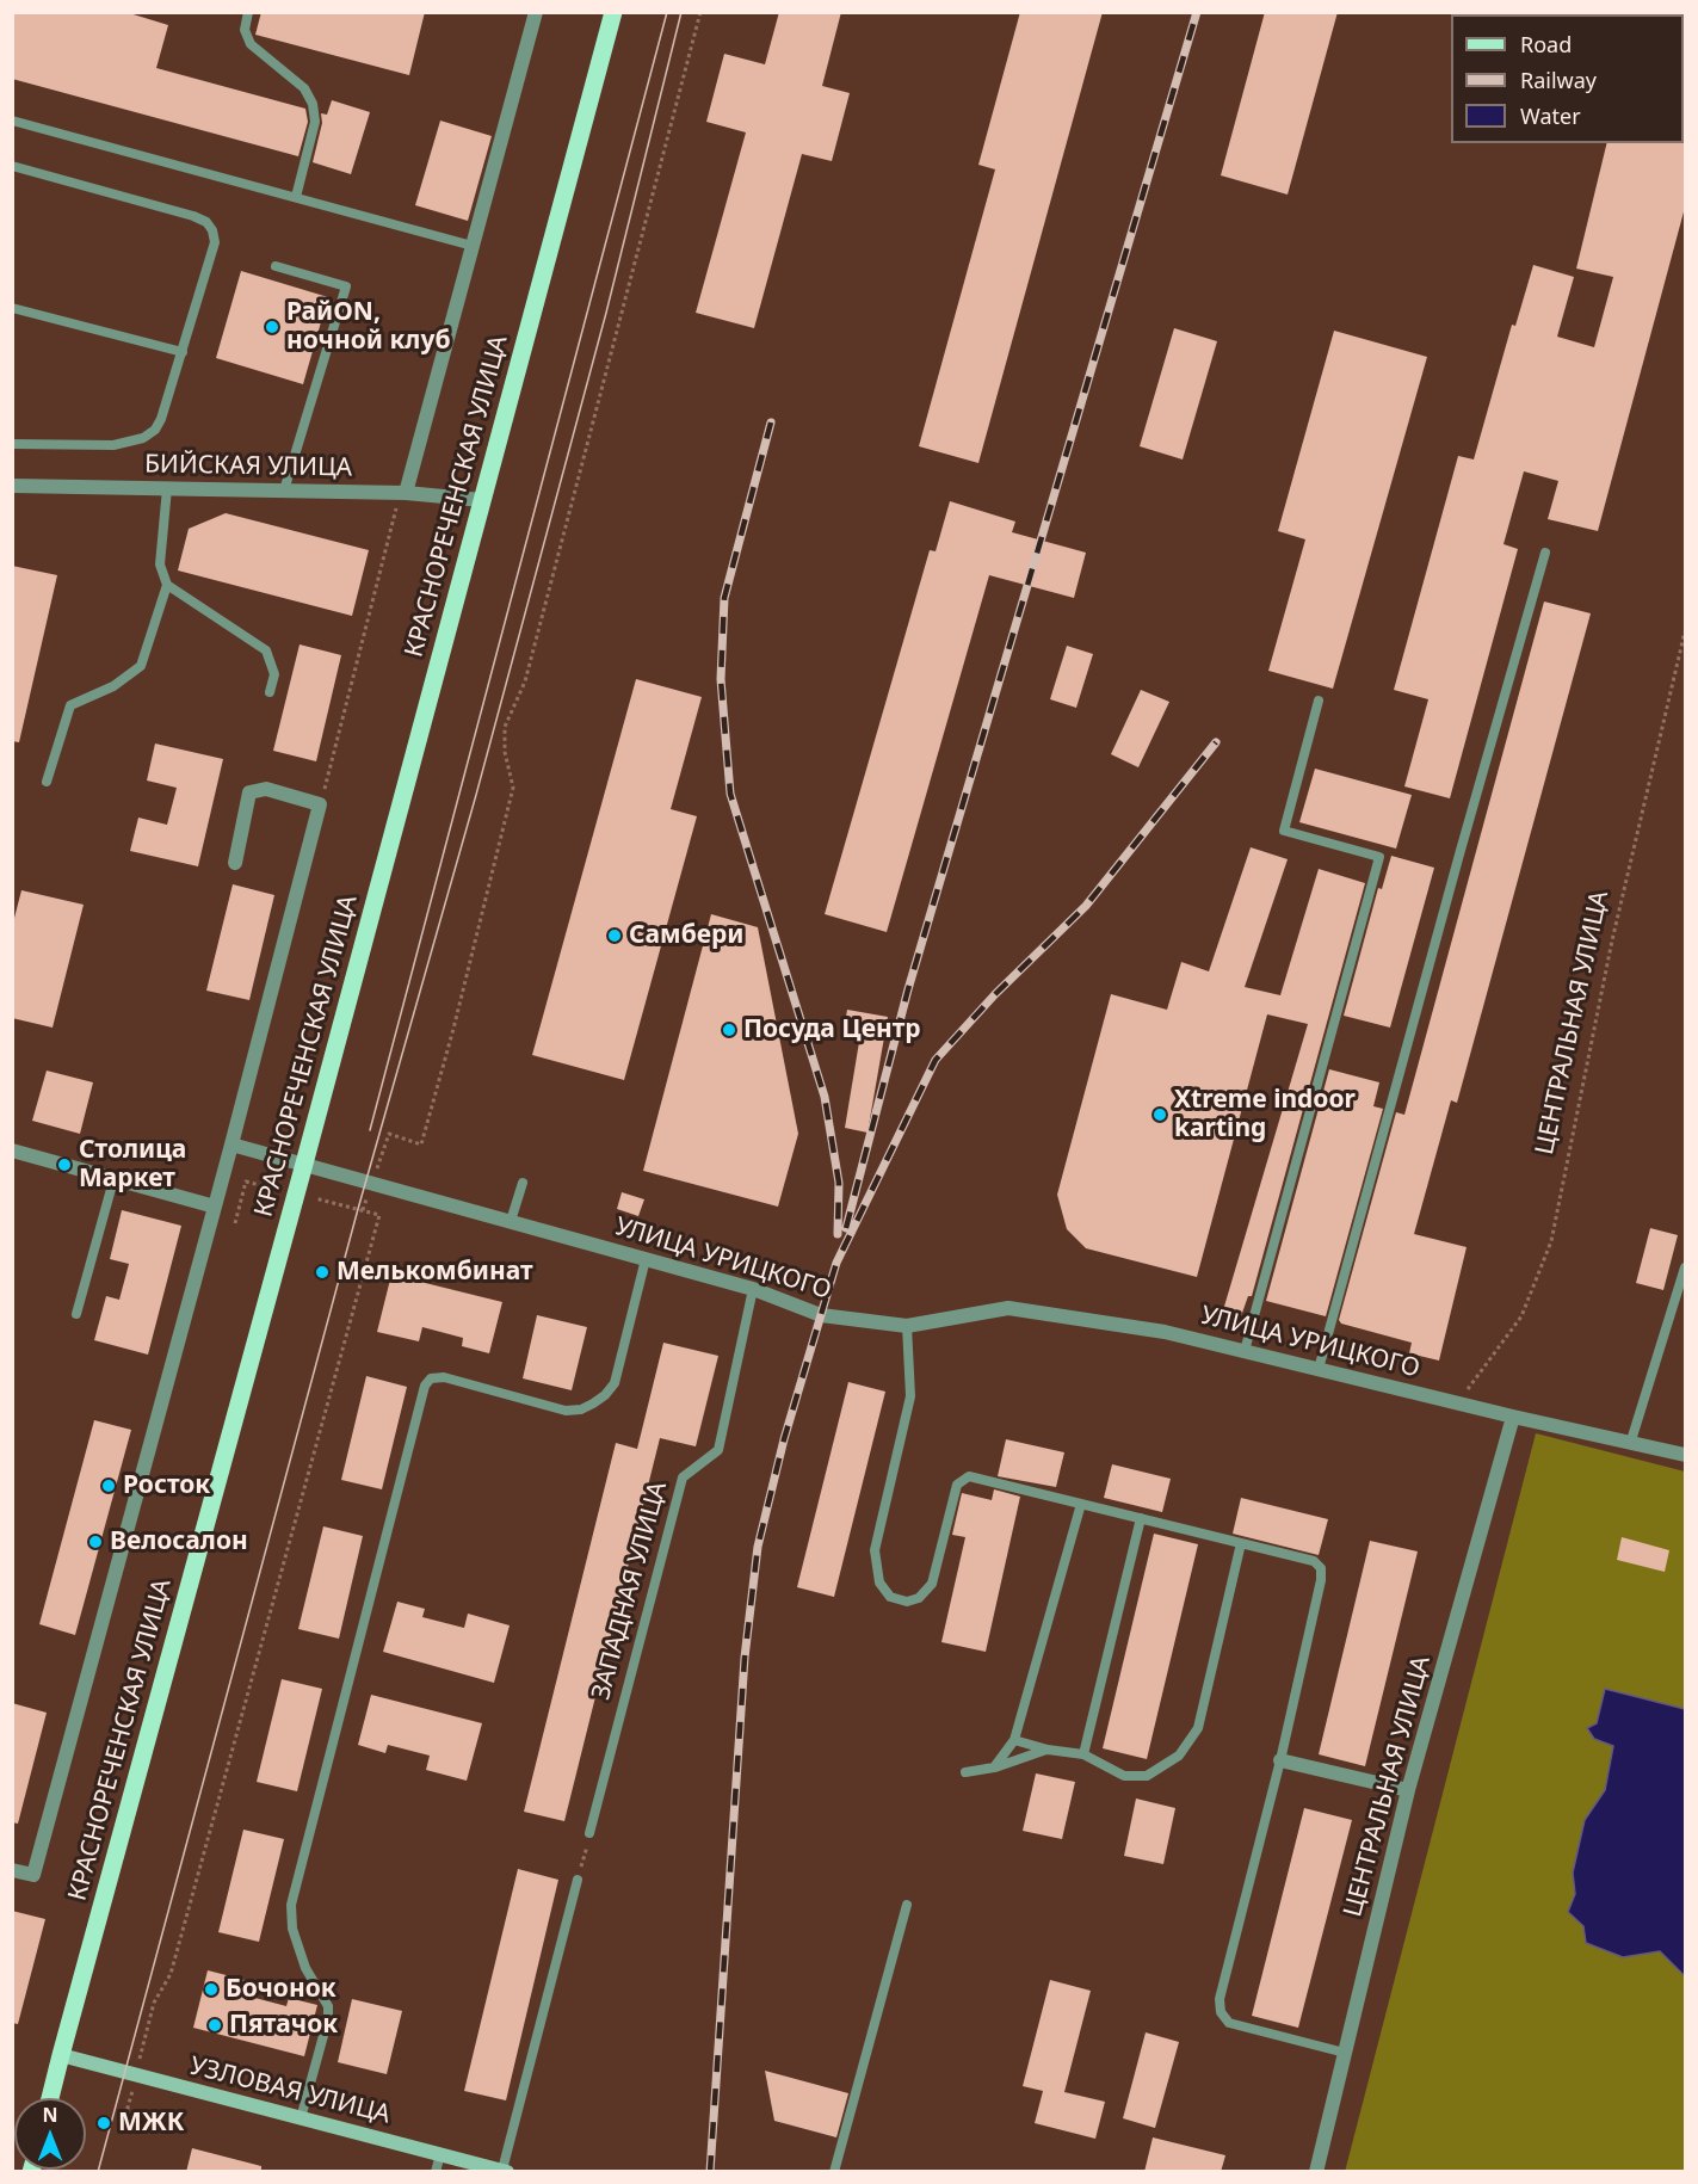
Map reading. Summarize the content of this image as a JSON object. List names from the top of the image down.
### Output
{
  "streets": {
    "main road": ["КРАСНОРЕЧЕНСКАЯ УЛИЦА"],
    "street": [
      "БИЙСКАЯ УЛИЦА",
      "ЦЕНТРАЛЬНАЯ УЛИЦА",
      "УЛИЦА УРИЦКОГО",
      "УЗЛОВАЯ УЛИЦА"
    ],
    "lane": ["ЗАПАДНАЯ УЛИЦА"]
  },
  "crossings": [
    ["БИЙСКАЯ УЛИЦА", "КРАСНОРЕЧЕНСКАЯ УЛИЦА"],
    ["КРАСНОРЕЧЕНСКАЯ УЛИЦА", "УЛИЦА УРИЦКОГО"],
    ["КРАСНОРЕЧЕНСКАЯ УЛИЦА", "УЗЛОВАЯ УЛИЦА"],
    ["ЦЕНТРАЛЬНАЯ УЛИЦА", "УЛИЦА УРИЦКОГО"],
    ["УЛИЦА УРИЦКОГО", "ЗАПАДНАЯ УЛИЦА"]
  ],
  "places": [
    "РайON, ночной клуб",
    "Самбери",
    "Посуда Центр",
    "Xtreme indoor karting",
    "Столица Маркет",
    "Мелькомбинат",
    "Росток",
    "Велосалон",
    "Бочонок",
    "Пятачок",
    "МЖК"
  ],
  "legend": ["Road", "Railway", "Water"],
  "north": "top"
}
